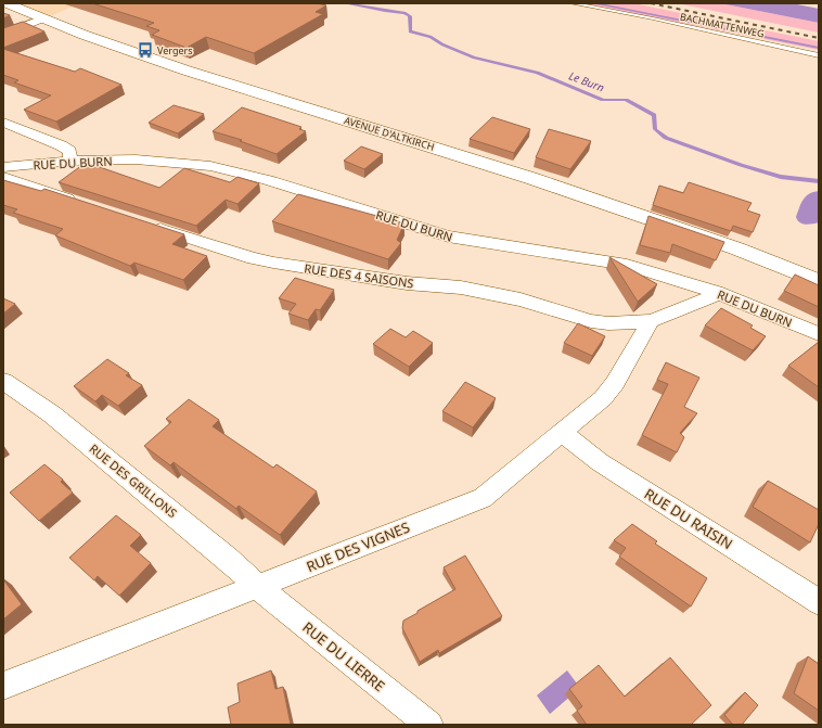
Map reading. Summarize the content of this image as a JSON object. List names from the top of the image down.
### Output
{
  "streets": {
    "main road": ["AVENUE D'ALTKIRCH"],
    "street": [
      "RUE DU BURN",
      "RUE DES 4 SAISONS",
      "RUE DES GRILLONS",
      "RUE DU RAISIN",
      "RUE DES VIGNES",
      "RUE DU LIERRE"
    ],
    "lane": ["BACHMATTENWEG"]
  },
  "crossings": [
    ["RUE DU BURN", "RUE DES 4 SAISONS"],
    ["RUE DES 4 SAISONS", "RUE DES VIGNES"],
    ["RUE DES GRILLONS", "RUE DES VIGNES"],
    ["RUE DES GRILLONS", "RUE DU LIERRE"],
    ["RUE DU RAISIN", "RUE DES VIGNES"],
    ["RUE DES VIGNES", "RUE DU LIERRE"]
  ],
  "water": ["Le Burn"],
  "places": {
    "bus stop": ["Vergers"]
  }
}
